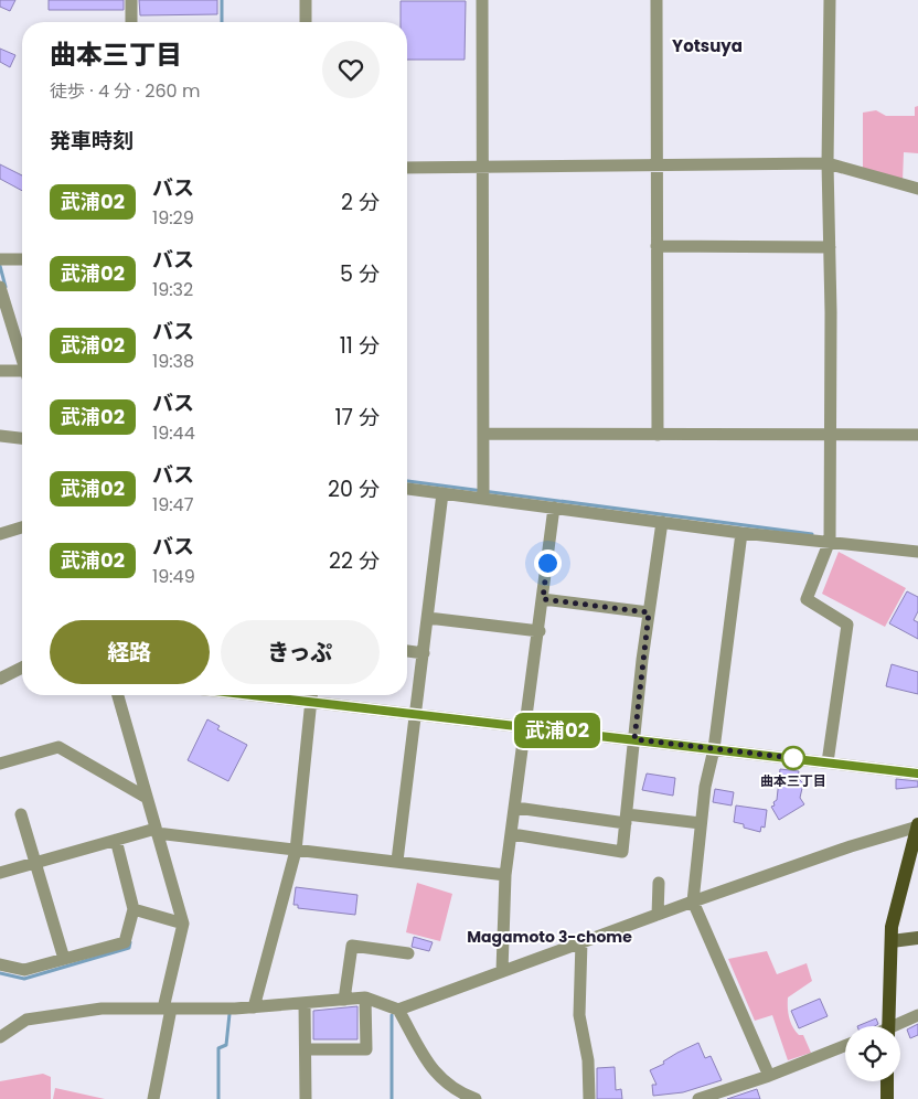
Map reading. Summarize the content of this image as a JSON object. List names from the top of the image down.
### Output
{
  "districts": ["Yotsuya", "Magamoto 3-chome"],
  "places": ["曲本三丁目"],
  "lines": ["bus line 武浦02"],
  "page": {
    "on_map": "武浦02",
    "heading": [
      ["曲本三丁目", "徒歩 · 4 分 · 260 m"],
      "発車時刻"
    ],
    "list": [
      {
        "mark": "武浦02",
        "name": "バス",
        "note": "19:29",
        "value": "2 分"
      },
      {
        "mark": "武浦02",
        "name": "バス",
        "note": "19:32",
        "value": "5 分"
      },
      {
        "mark": "武浦02",
        "name": "バス",
        "note": "19:38",
        "value": "11 分"
      },
      {
        "mark": "武浦02",
        "name": "バス",
        "note": "19:44",
        "value": "17 分"
      },
      {
        "mark": "武浦02",
        "name": "バス",
        "note": "19:47",
        "value": "20 分"
      },
      {
        "mark": "武浦02",
        "name": "バス",
        "note": "19:49",
        "value": "22 分"
      }
    ],
    "buttons": ["経路", "きっぷ"]
  }
}
